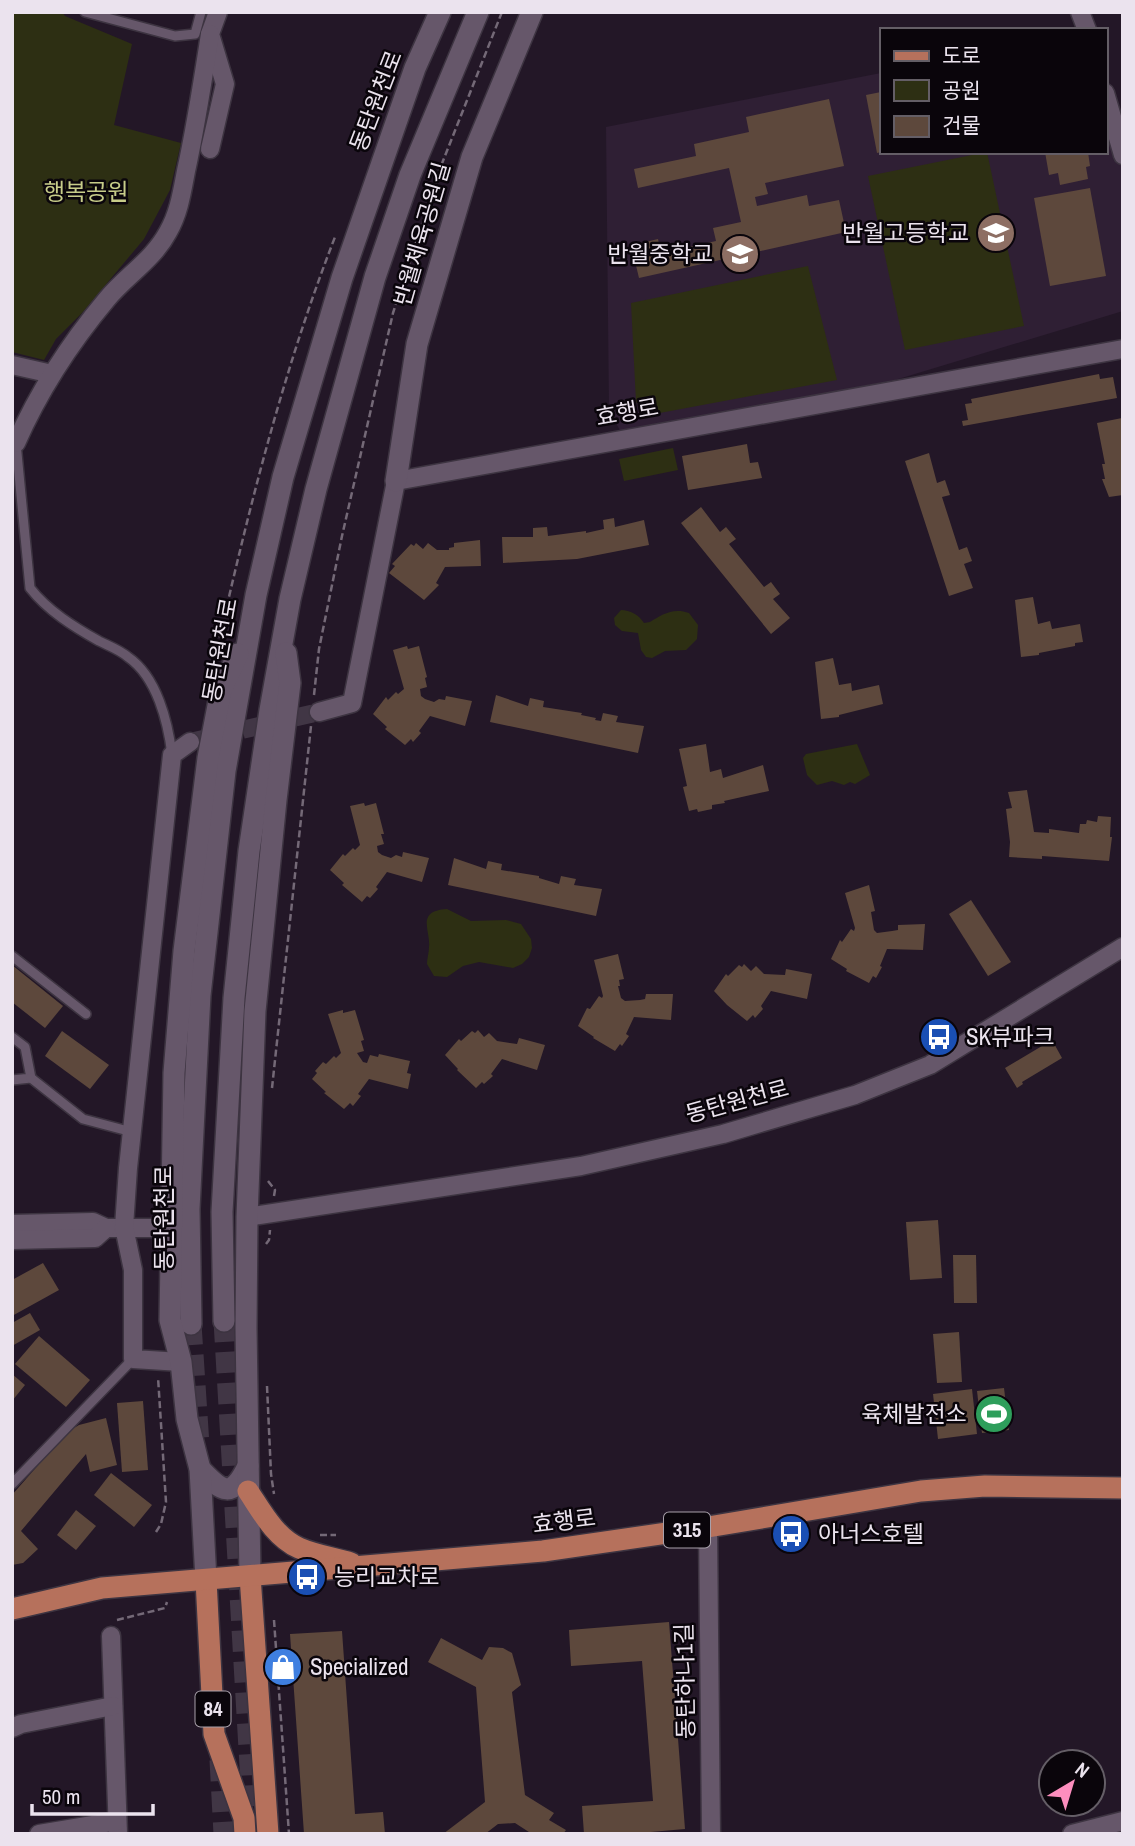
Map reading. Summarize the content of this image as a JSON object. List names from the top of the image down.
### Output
{
  "streets": {
    "main road": [
      "동탄원천로",
      "반월체육공원길",
      "효행로",
      "315",
      "84"
    ],
    "street": ["동탄하나1길"]
  },
  "crossings": [
    ["반월체육공원길", "효행로"],
    ["효행로", "동탄하나1길"],
    ["효행로", "84"]
  ],
  "parks": ["행복공원"],
  "places": {
    "school or university": ["반월고등학교", "반월중학교"],
    "bus stop": ["SK뷰파크", "아너스호텔", "능리교차로"],
    "sports": ["육체발전소"],
    "shop": ["Specialized"]
  },
  "legend": ["도로", "공원", "건물"],
  "scale_bar": "50 m",
  "north": "top right"
}
